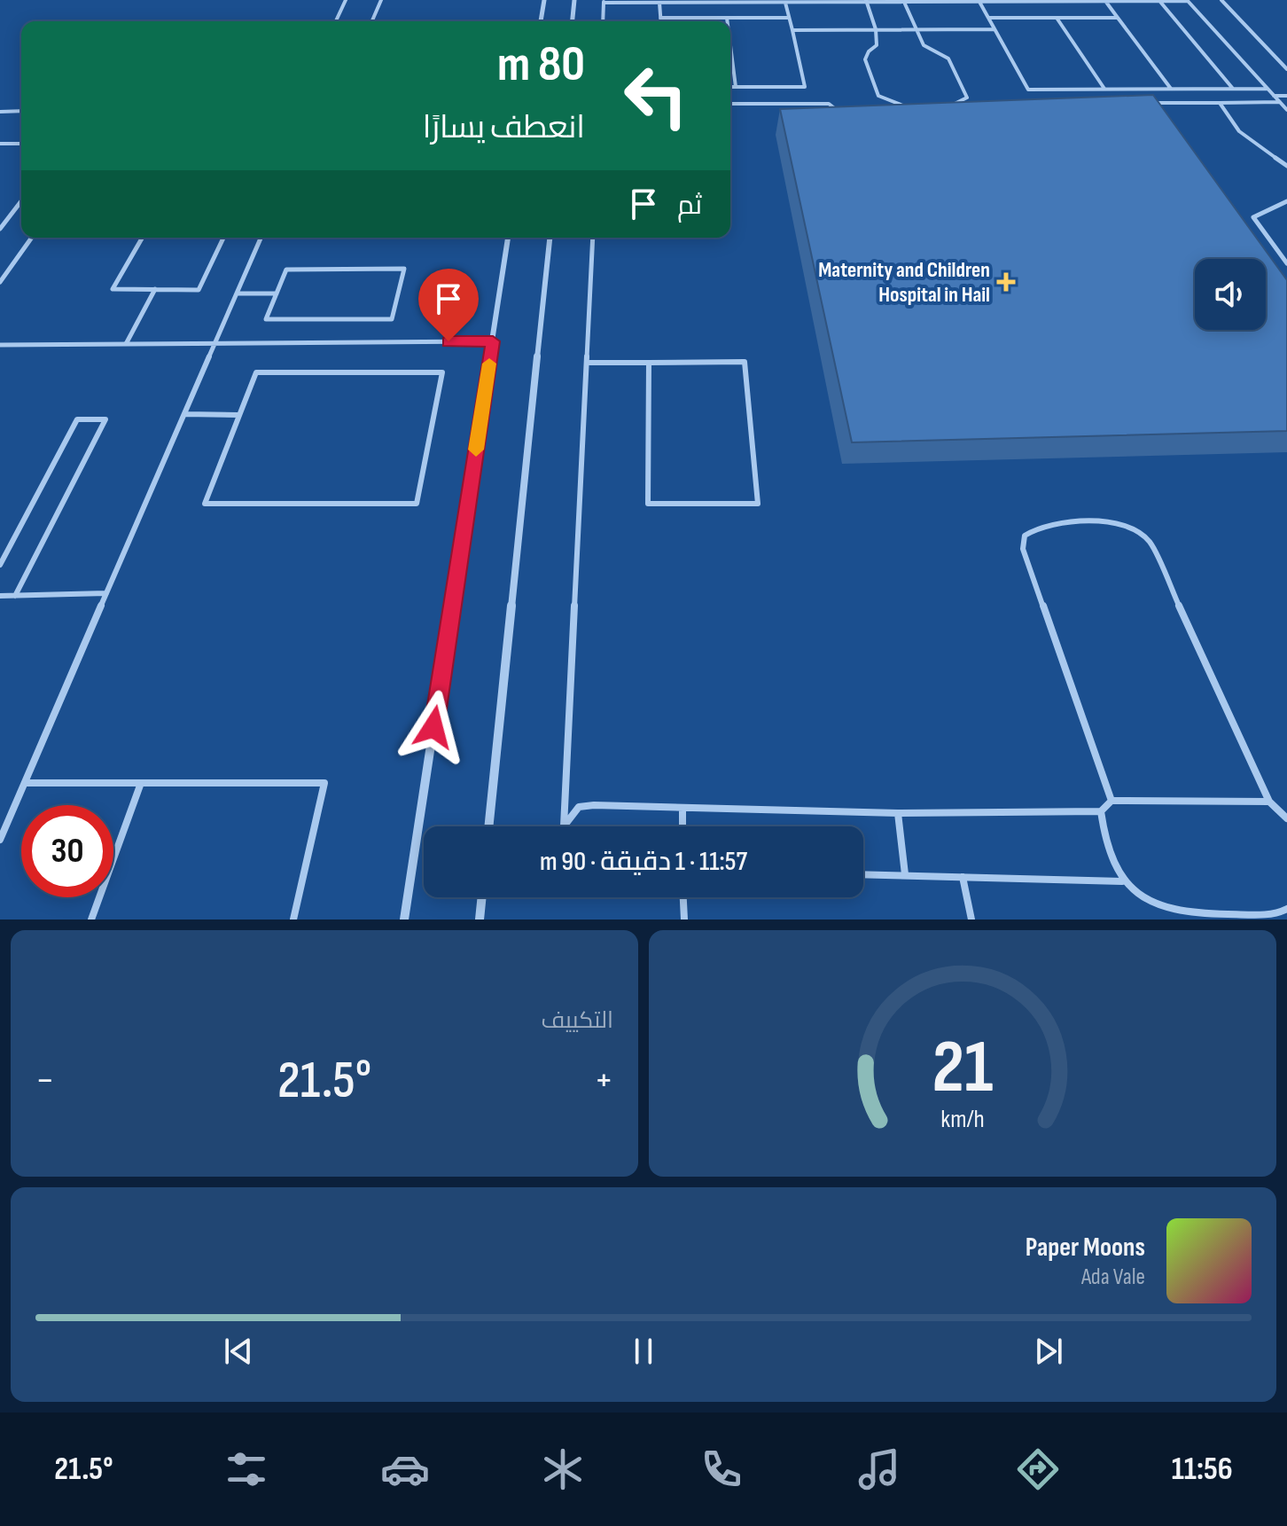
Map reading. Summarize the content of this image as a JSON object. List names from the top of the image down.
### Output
{
  "places": {
    "health": ["Maternity and Children Hospital in Hail"]
  },
  "page": {
    "turn": ["80 m", "انعطف يسارًا"],
    "then": "ثم",
    "limit": "30",
    "trip": "11:57 · 1 دقيقة · 90 m",
    "tile": "التكييف",
    "heat": ["−", "21.5°", "+"],
    "song": ["Paper Moons", "Ada Vale"],
    "tabs": ["11:56", "21.5°"],
    "gauge": ["21", "km/h"]
  }
}
